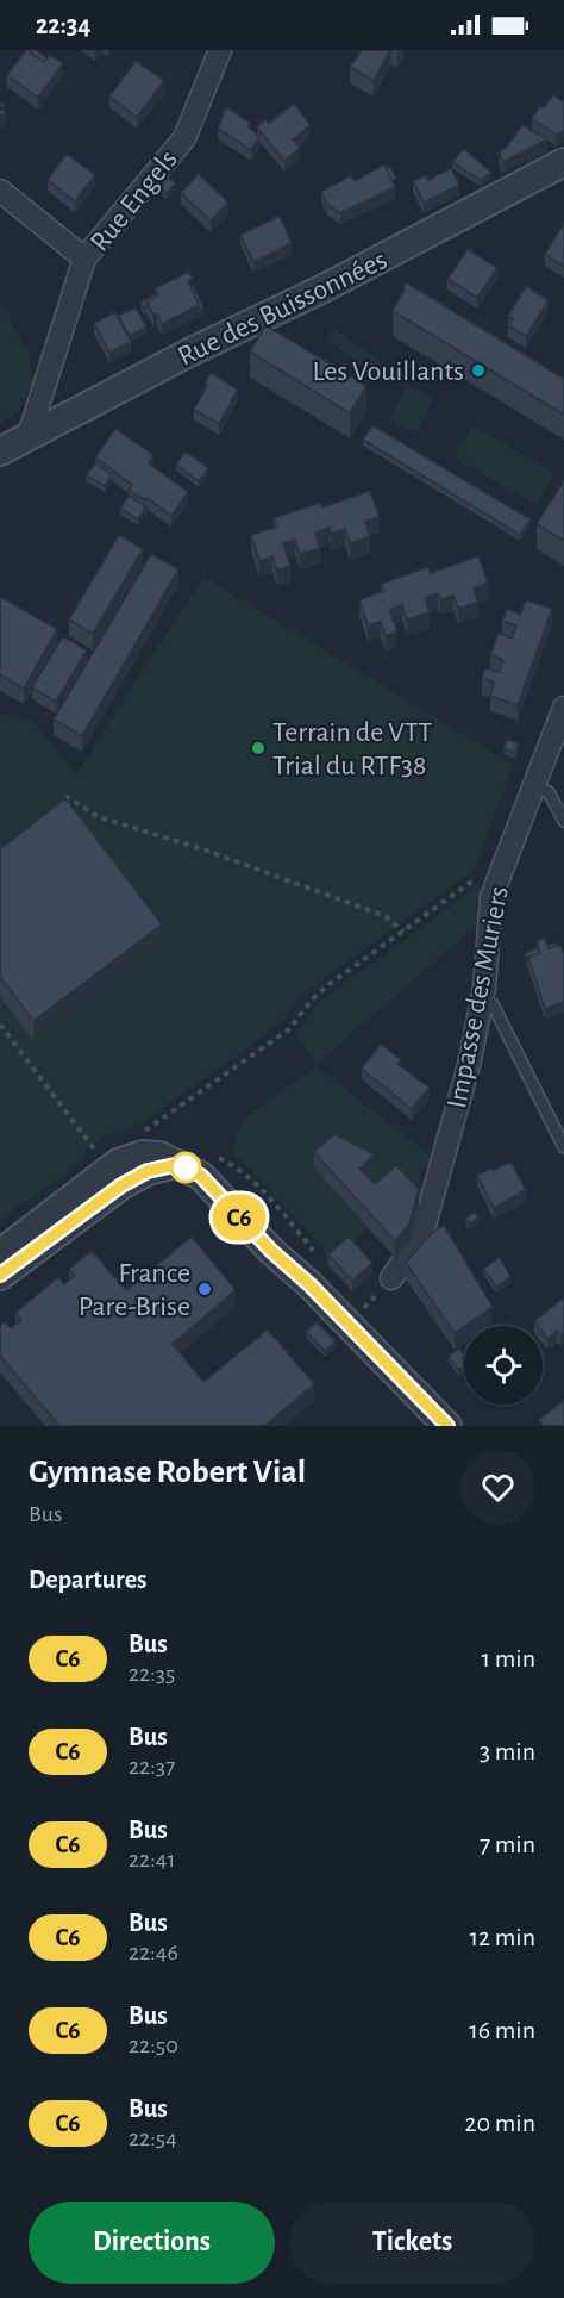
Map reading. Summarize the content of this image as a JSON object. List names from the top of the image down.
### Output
{
  "streets": {
    "street": ["Rue Engels", "Rue des Buissonnées", "Impasse des Muriers"]
  },
  "crossings": [
    ["Rue Engels", "Rue des Buissonnées"]
  ],
  "places": ["Les Vouillants", "Terrain de VTT Trial du RTF38", "France Pare-Brise"],
  "lines": ["bus line C6"],
  "page": {
    "status": "22:34",
    "on_map": "C6",
    "heading": [
      ["Gymnase Robert Vial", "Bus"],
      "Departures"
    ],
    "list": [
      {
        "mark": "C6",
        "name": "Bus",
        "note": "22:35",
        "value": "1 min"
      },
      {
        "mark": "C6",
        "name": "Bus",
        "note": "22:37",
        "value": "3 min"
      },
      {
        "mark": "C6",
        "name": "Bus",
        "note": "22:41",
        "value": "7 min"
      },
      {
        "mark": "C6",
        "name": "Bus",
        "note": "22:46",
        "value": "12 min"
      },
      {
        "mark": "C6",
        "name": "Bus",
        "note": "22:50",
        "value": "16 min"
      },
      {
        "mark": "C6",
        "name": "Bus",
        "note": "22:54",
        "value": "20 min"
      }
    ],
    "buttons": ["Directions", "Tickets"]
  }
}
